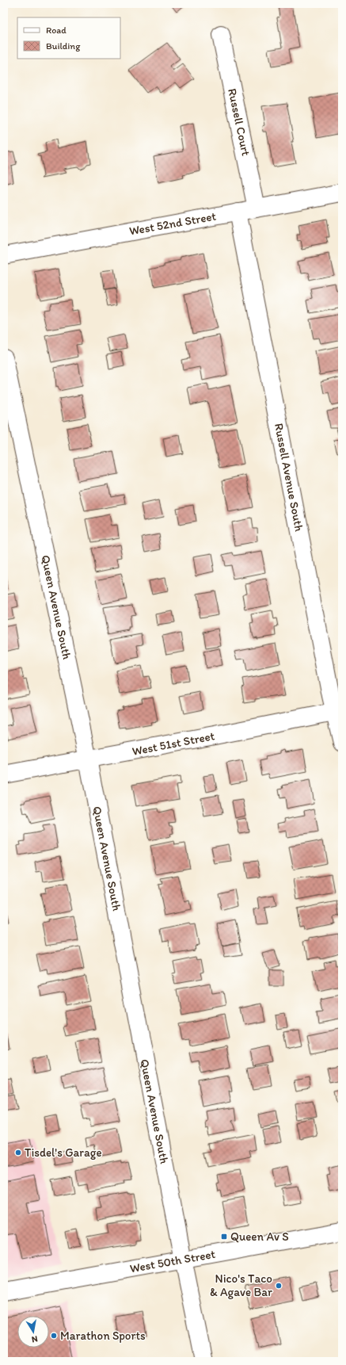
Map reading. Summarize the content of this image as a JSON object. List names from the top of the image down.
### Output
{
  "streets": {
    "street": [
      "Russell Court",
      "West 52nd Street",
      "Russell Avenue South",
      "Queen Avenue South",
      "West 51st Street",
      "West 50th Street"
    ]
  },
  "crossings": [
    ["Russell Court", "West 52nd Street"],
    ["West 52nd Street", "Russell Avenue South"],
    ["Russell Avenue South", "West 51st Street"],
    ["Queen Avenue South", "West 51st Street"],
    ["Queen Avenue South", "West 50th Street"]
  ],
  "places": {
    "other": ["Tisdel's Garage", "Nico's Taco & Agave Bar", "Marathon Sports"],
    "transit": ["Queen Av S"]
  },
  "legend": ["Road", "Building"],
  "north": "bottom"
}
